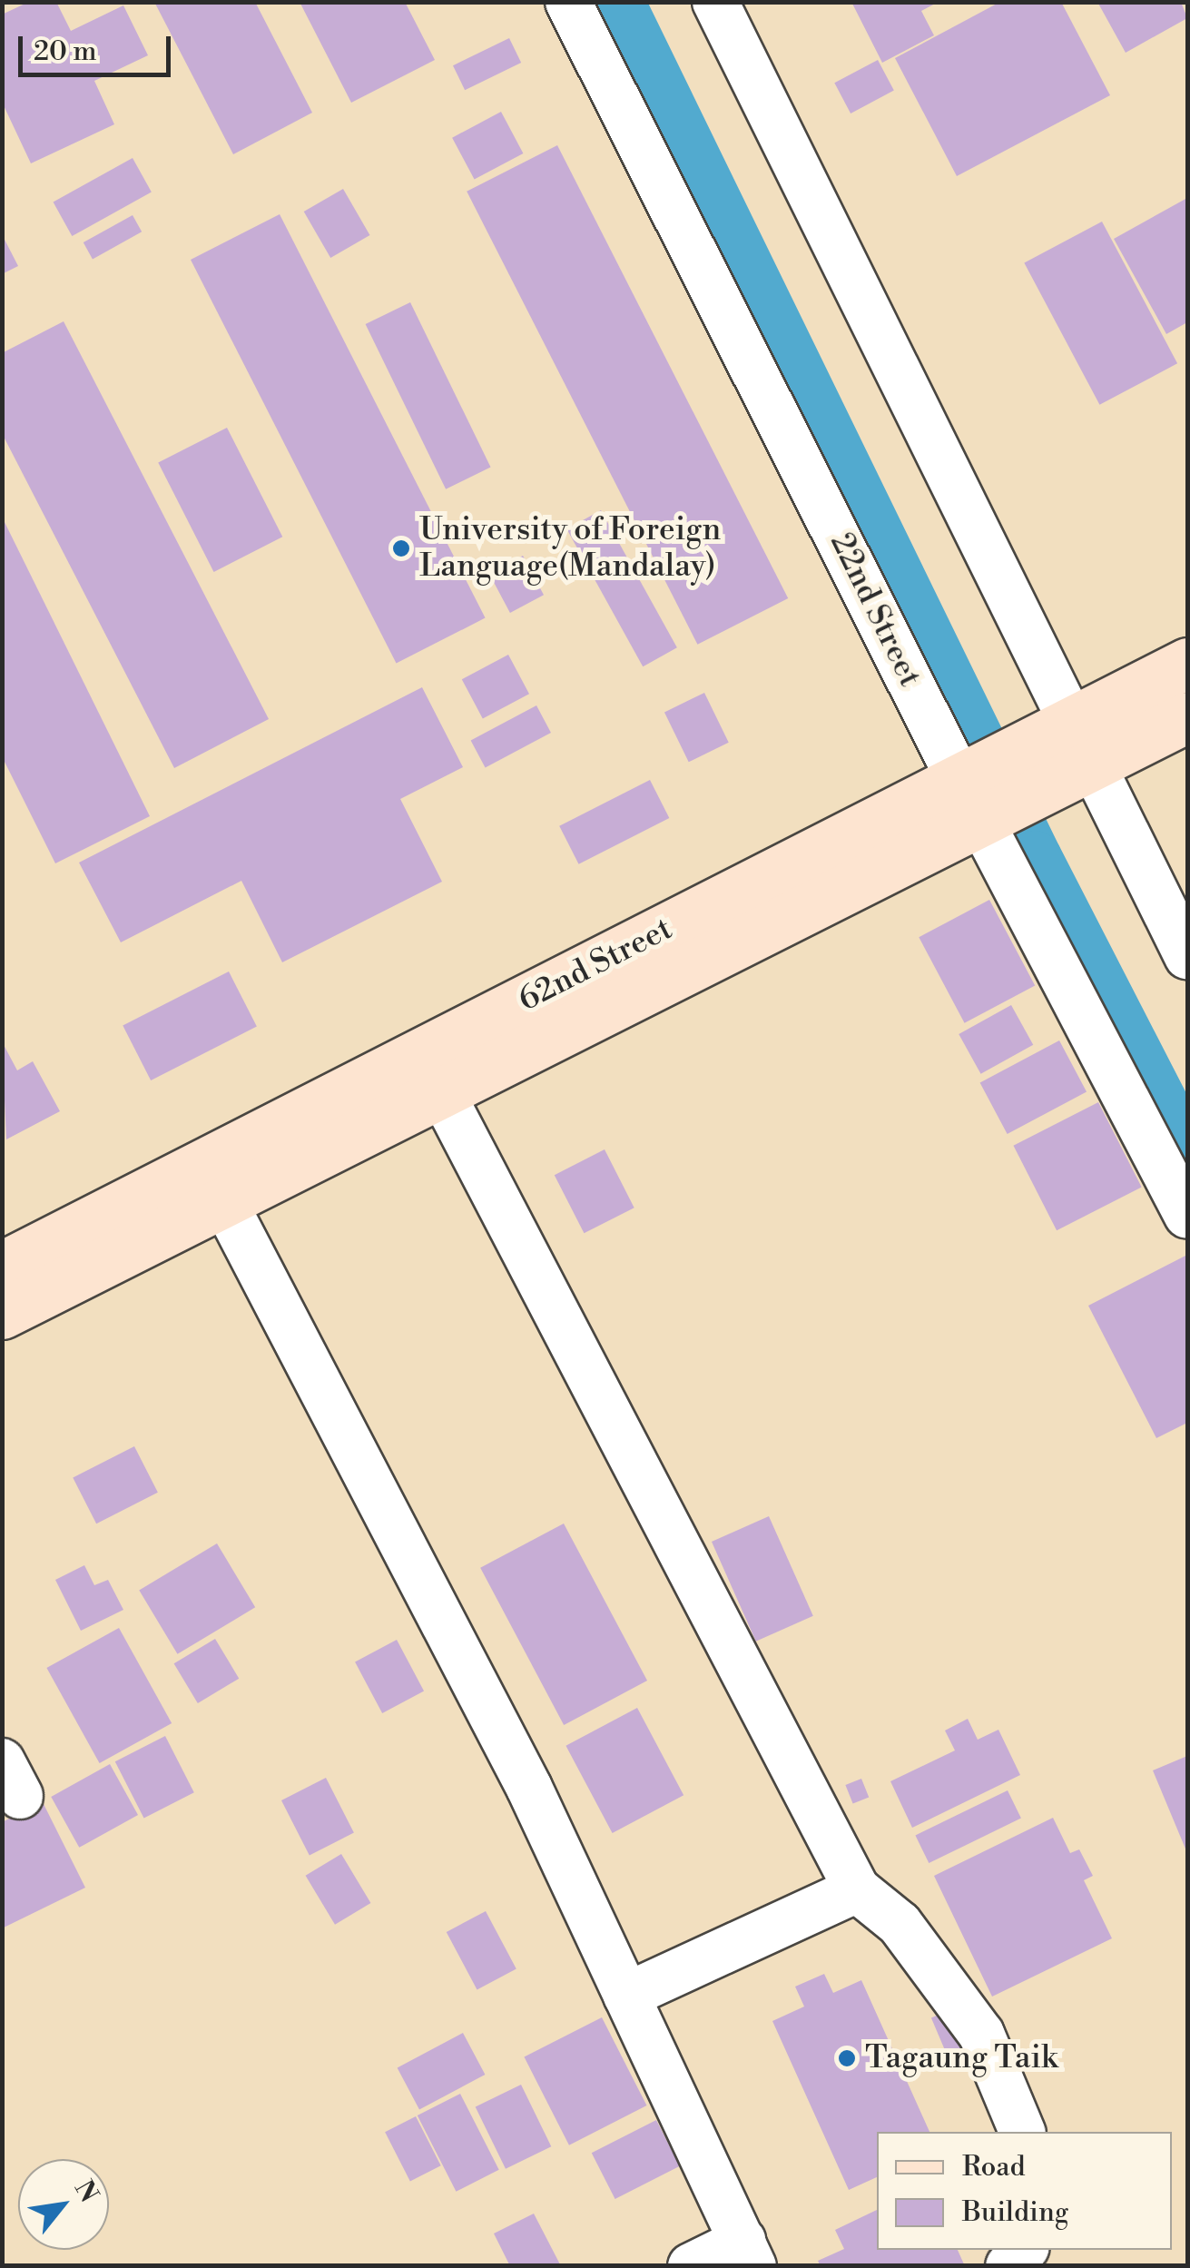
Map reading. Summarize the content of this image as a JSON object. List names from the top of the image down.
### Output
{
  "streets": {
    "main road": ["62nd Street"],
    "street": ["22nd Street"]
  },
  "crossings": [
    ["22nd Street", "62nd Street"]
  ],
  "places": ["University of Foreign Language(Mandalay)", "Tagaung Taik"],
  "legend": ["Road", "Building"],
  "scale_bar": "20 m",
  "north": "top right"
}
